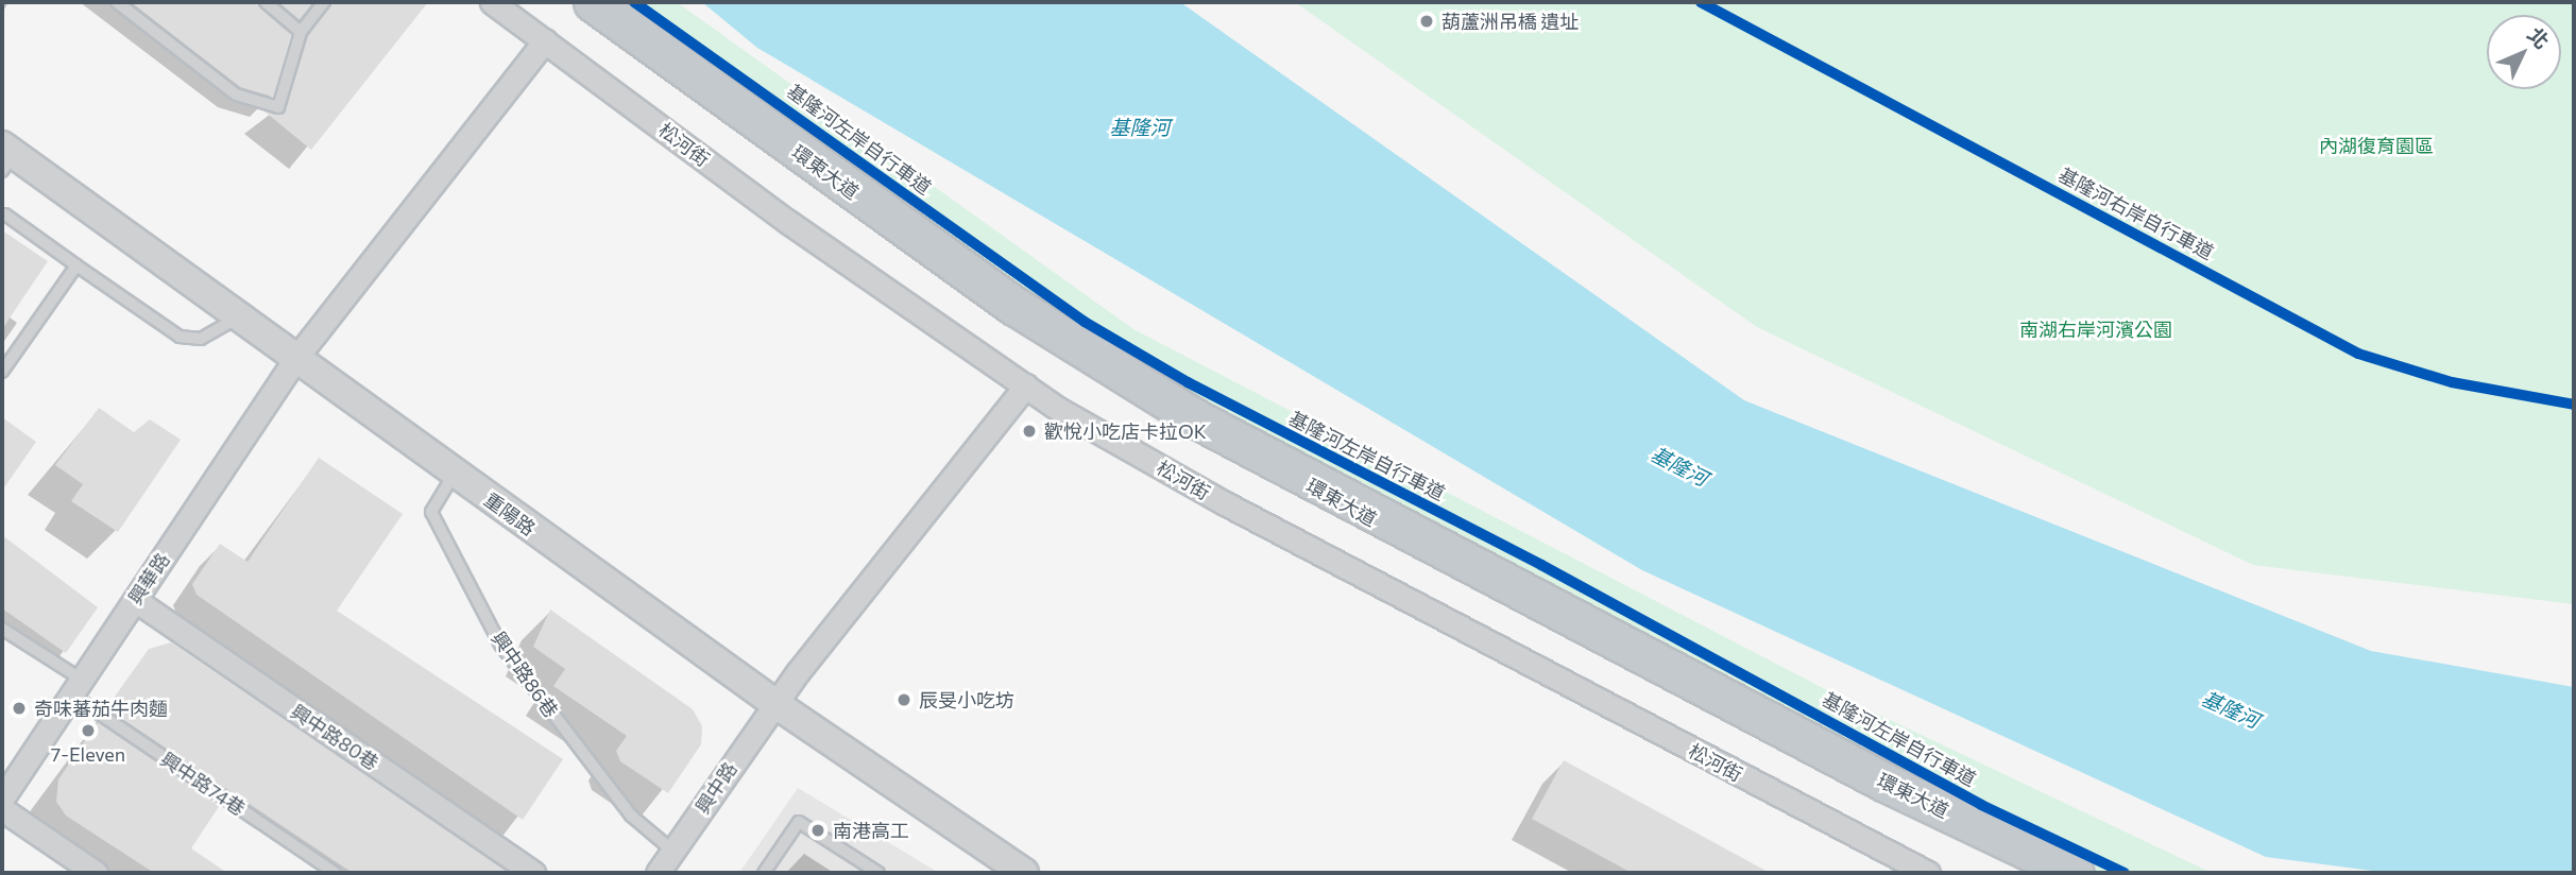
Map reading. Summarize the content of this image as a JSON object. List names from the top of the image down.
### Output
{
  "streets": {
    "highway": ["環東大道"],
    "street": [
      "松河街",
      "重陽路",
      "興華路",
      "興中路80巷",
      "興中路"
    ],
    "lane": ["興中路86巷", "興中路74巷"],
    "cycle path": ["基隆河左岸自行車道", "基隆河右岸自行車道"]
  },
  "crossings": [
    ["松河街", "興華路"],
    ["松河街", "興中路"],
    ["重陽路", "興華路"],
    ["重陽路", "興中路86巷"],
    ["重陽路", "興中路"],
    ["興華路", "興中路80巷"],
    ["興華路", "興中路74巷"],
    ["興中路86巷", "興中路"]
  ],
  "water": ["基隆河"],
  "parks": ["內湖復育園區", "南湖右岸河濱公園"],
  "places": [
    "葫蘆洲吊橋 遺址",
    "歡悅小吃店卡拉OK",
    "辰旻小吃坊",
    "奇味蕃茄牛肉麵",
    "7-Eleven",
    "南港高工"
  ],
  "north": "top right"
}
